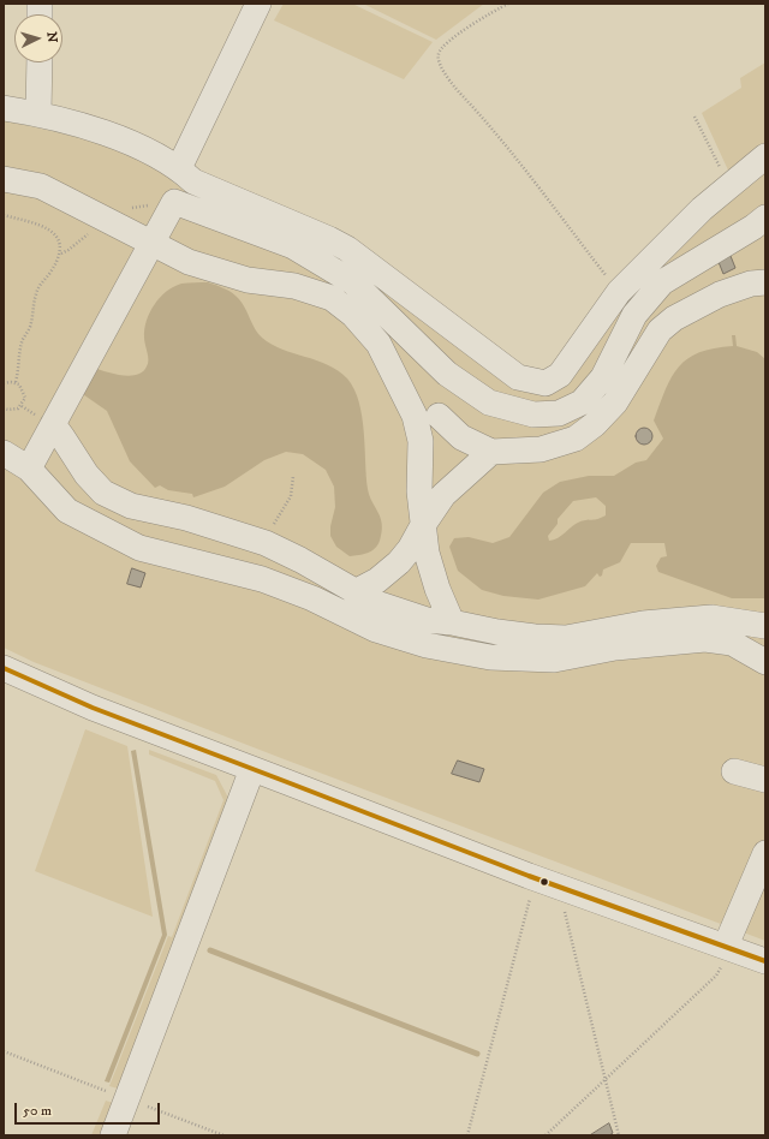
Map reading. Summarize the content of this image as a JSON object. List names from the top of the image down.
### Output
{
  "scale_bar": "50 m",
  "north": "right"
}
